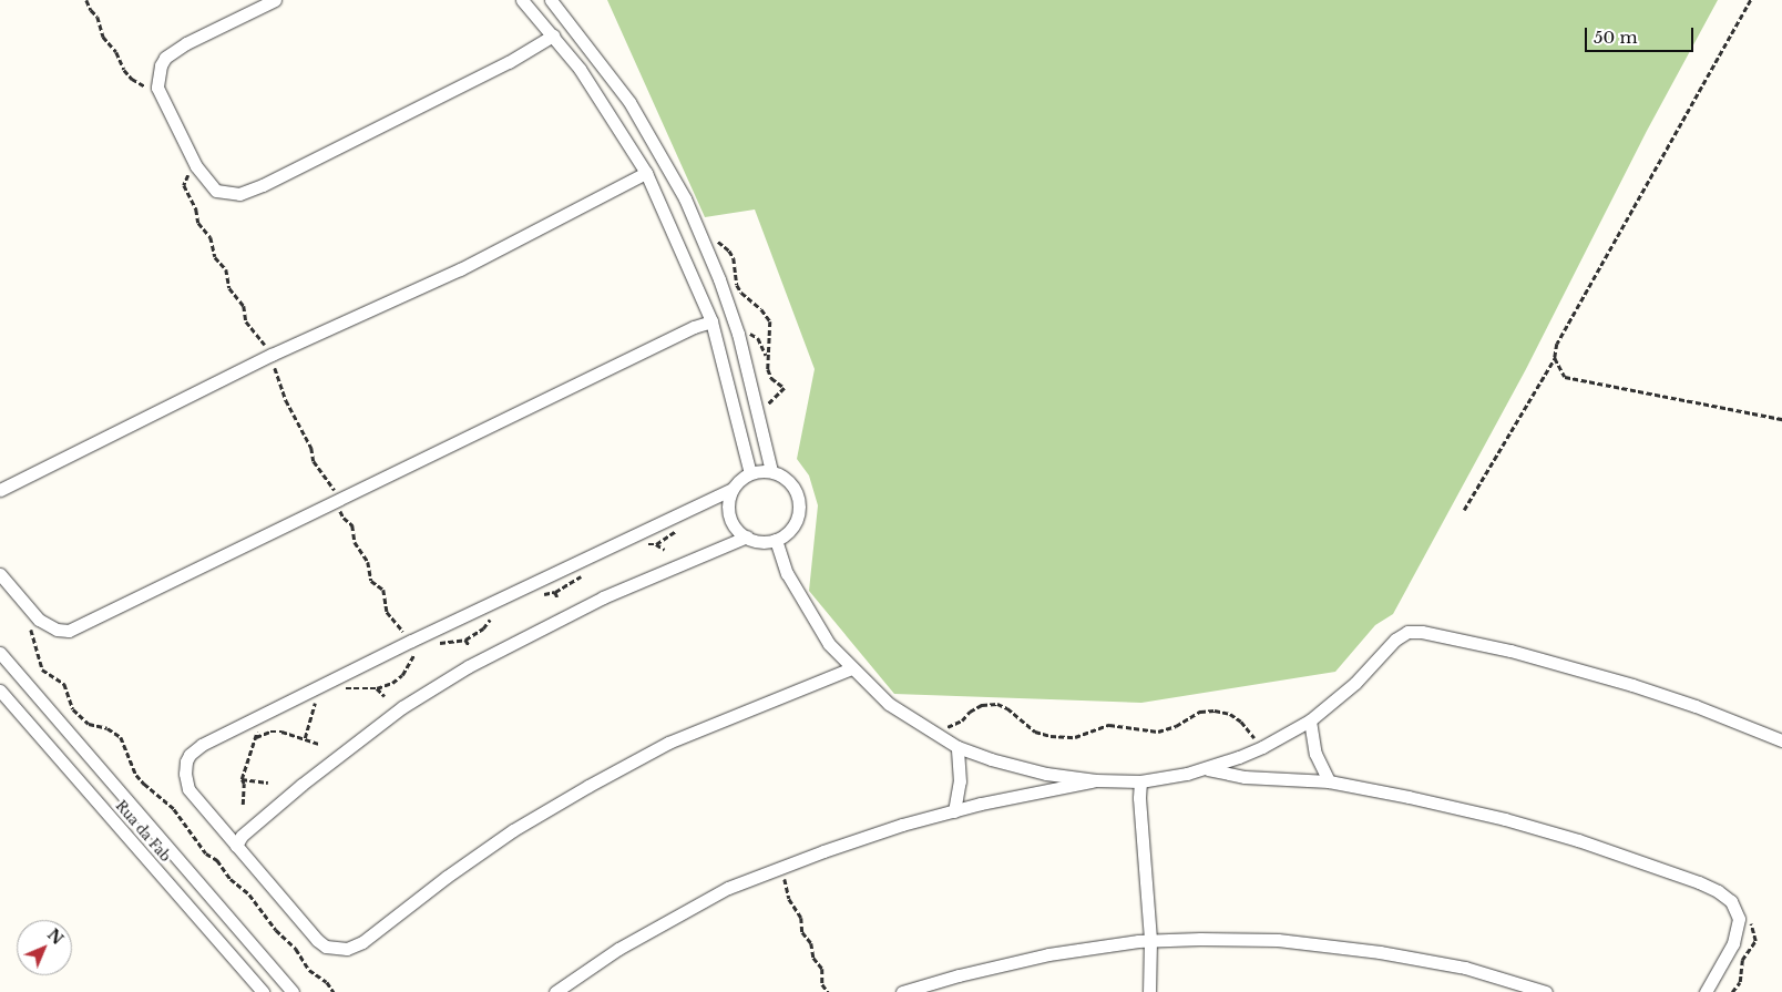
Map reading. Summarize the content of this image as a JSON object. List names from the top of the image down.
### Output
{
  "streets": {
    "street": ["Rua da Fab"]
  },
  "scale_bar": "50 m",
  "north": "top right"
}
